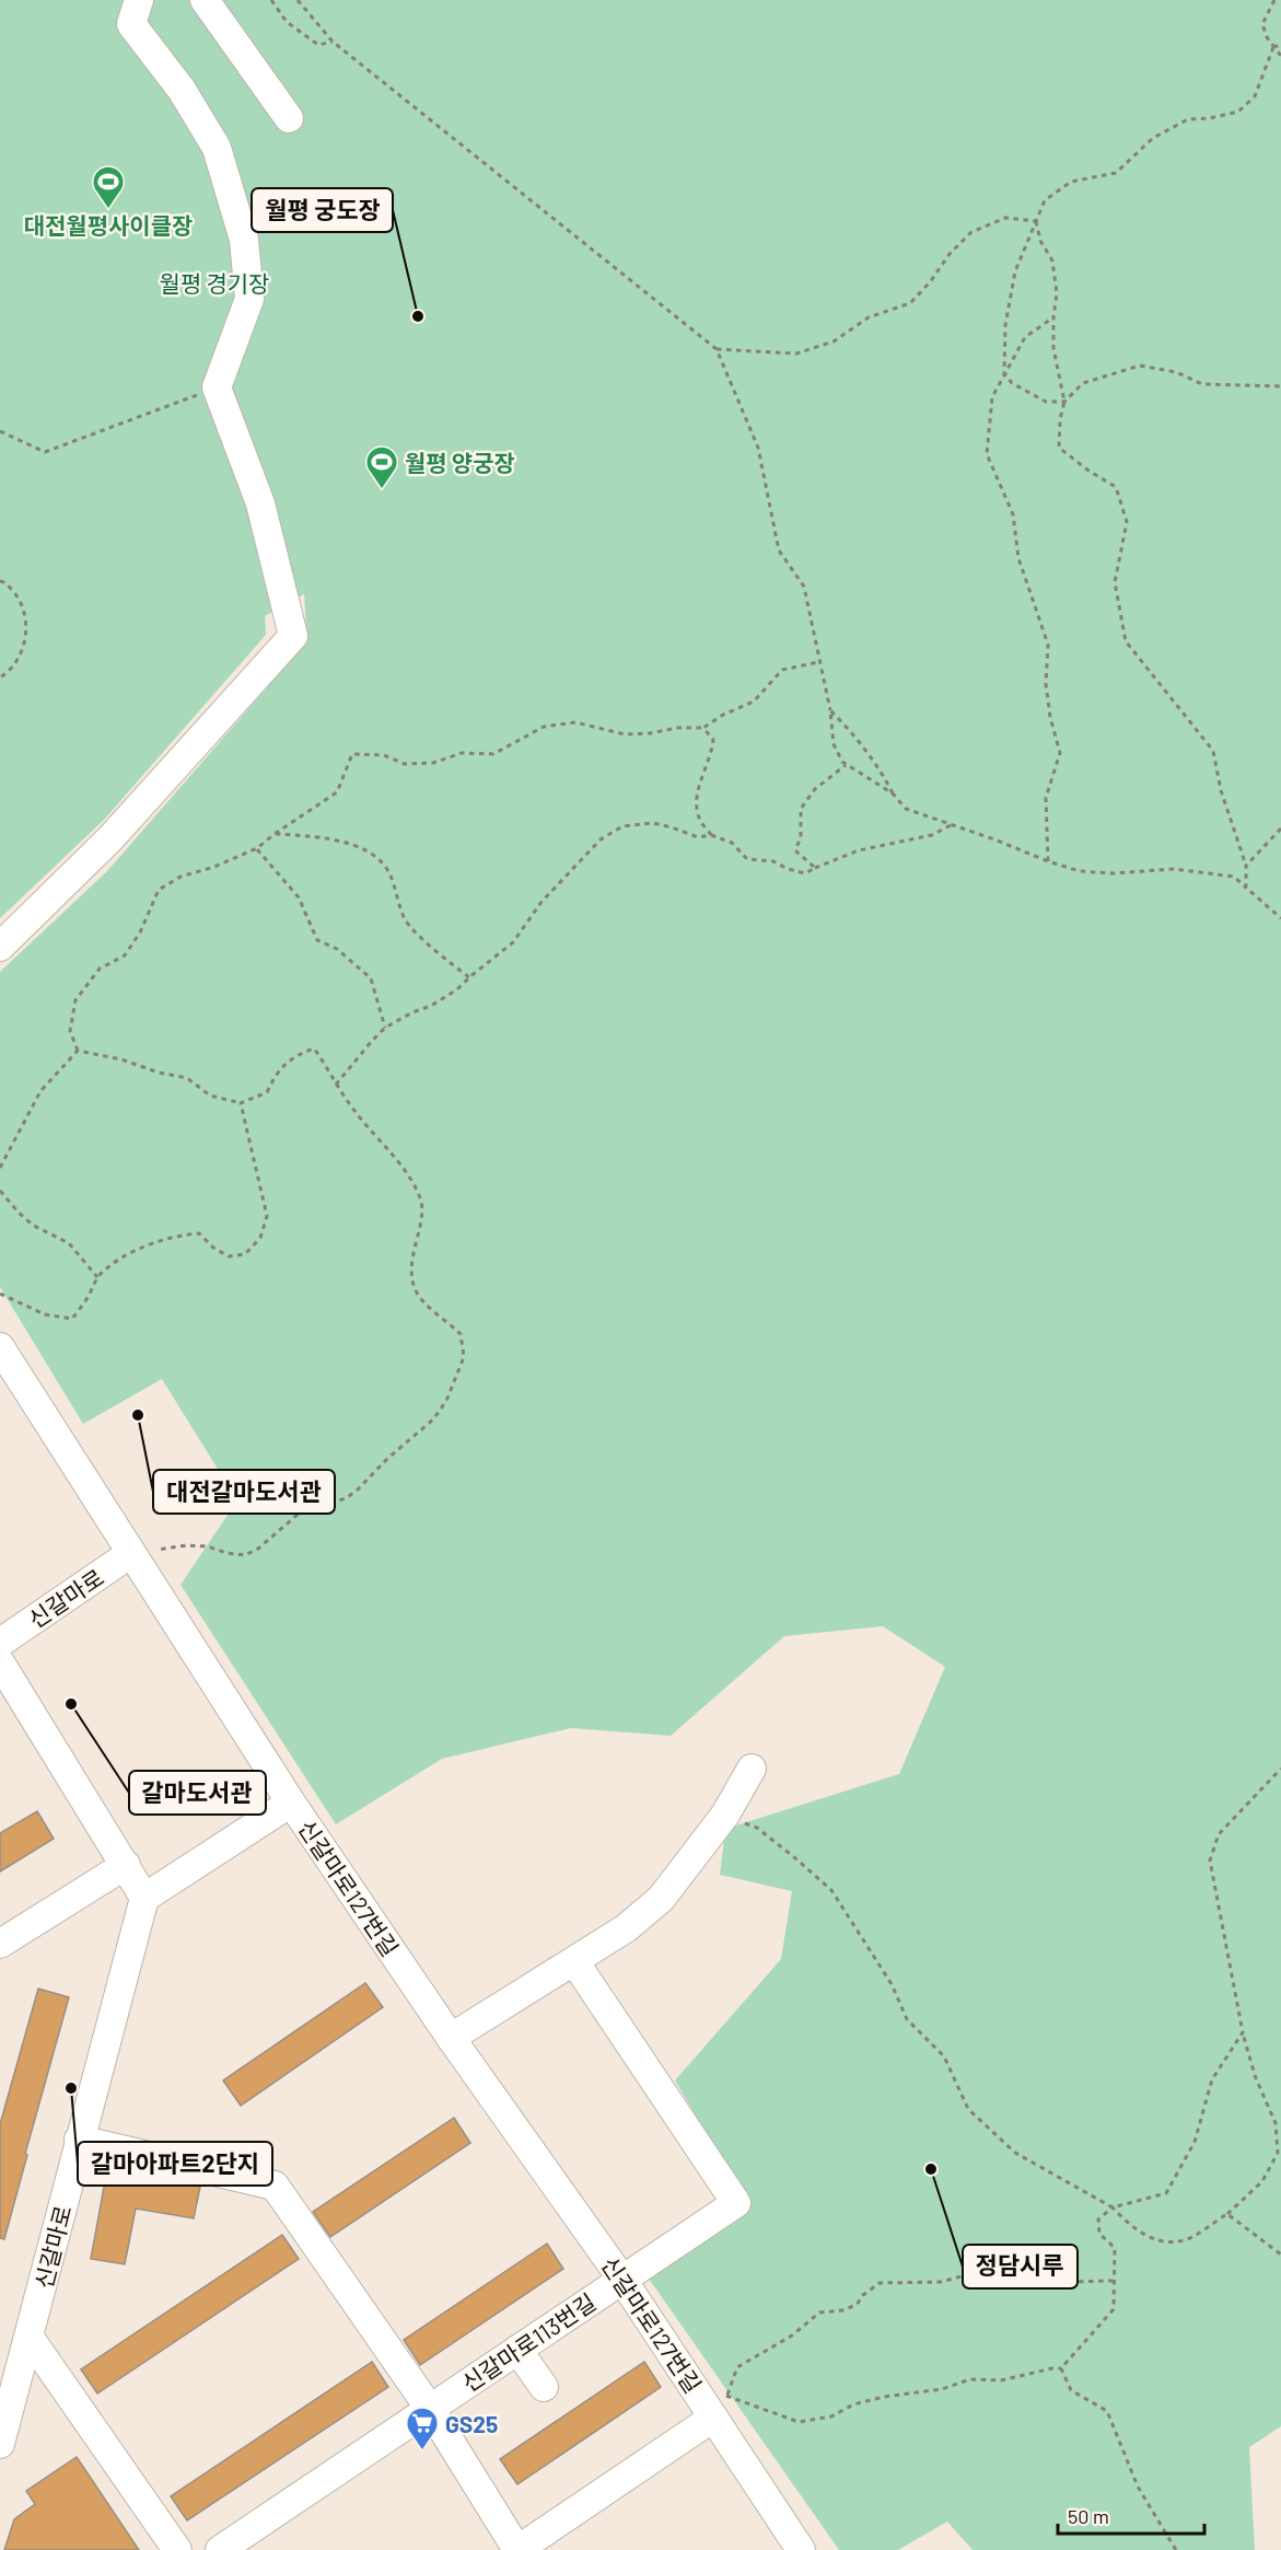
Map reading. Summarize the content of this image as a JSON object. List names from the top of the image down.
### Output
{
  "streets": {
    "street": ["신갈마로", "신갈마로127번길", "신갈마로113번길"]
  },
  "crossings": [
    ["신갈마로", "신갈마로127번길"],
    ["신갈마로127번길", "신갈마로113번길"]
  ],
  "parks": ["월평 경기장"],
  "places": {
    "sports": ["대전월평사이클장", "월평 양궁장"],
    "other": [
      "월평 궁도장",
      "대전갈마도서관",
      "갈마도서관",
      "갈마아파트2단지",
      "정담시루"
    ],
    "supermarket": ["GS25"]
  },
  "scale_bar": "50 m"
}
